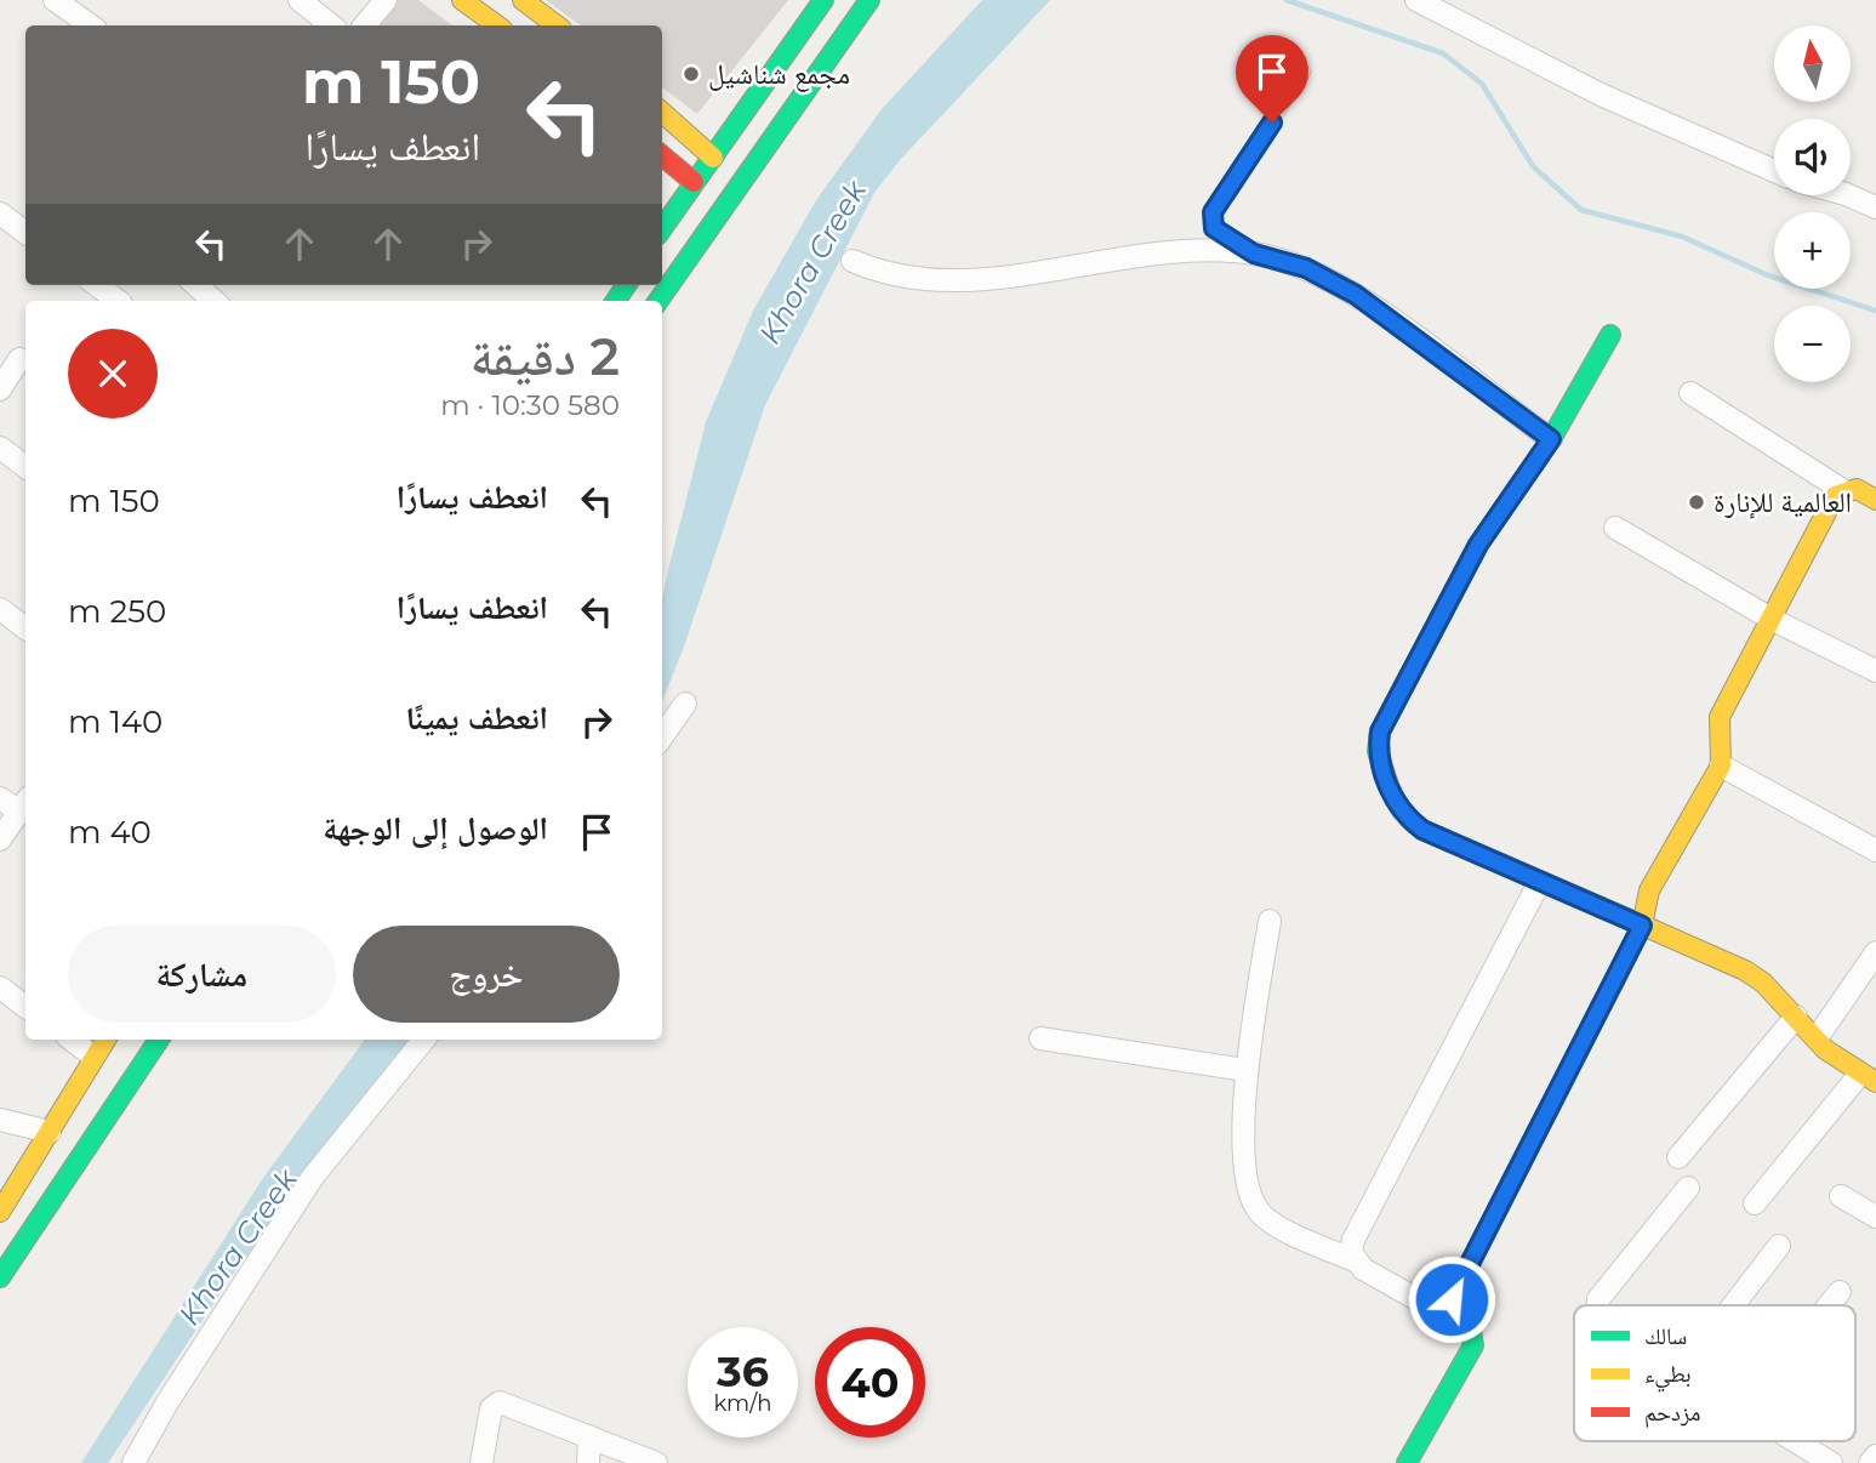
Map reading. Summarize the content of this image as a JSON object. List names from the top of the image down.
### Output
{
  "water": ["Khora Creek"],
  "places": ["مجمع شناشيل", "العالمية للإنارة"],
  "legend": ["سالك", "بطيء", "مزدحم"],
  "north": "top",
  "page": {
    "map_buttons": ["+", "−"],
    "turn": ["150 m", "انعطف يسارًا"],
    "heading": ["2 دقيقة", "580 m · 10:30"],
    "list": [
      {
        "name": "انعطف يسارًا",
        "value": "150 m"
      },
      {
        "name": "انعطف يسارًا",
        "value": "250 m"
      },
      {
        "name": "انعطف يمينًا",
        "value": "140 m"
      },
      {
        "name": "الوصول إلى الوجهة",
        "value": "40 m"
      }
    ],
    "buttons": ["خروج", "مشاركة"],
    "speed": "36 km/h",
    "limit": "40"
  }
}
